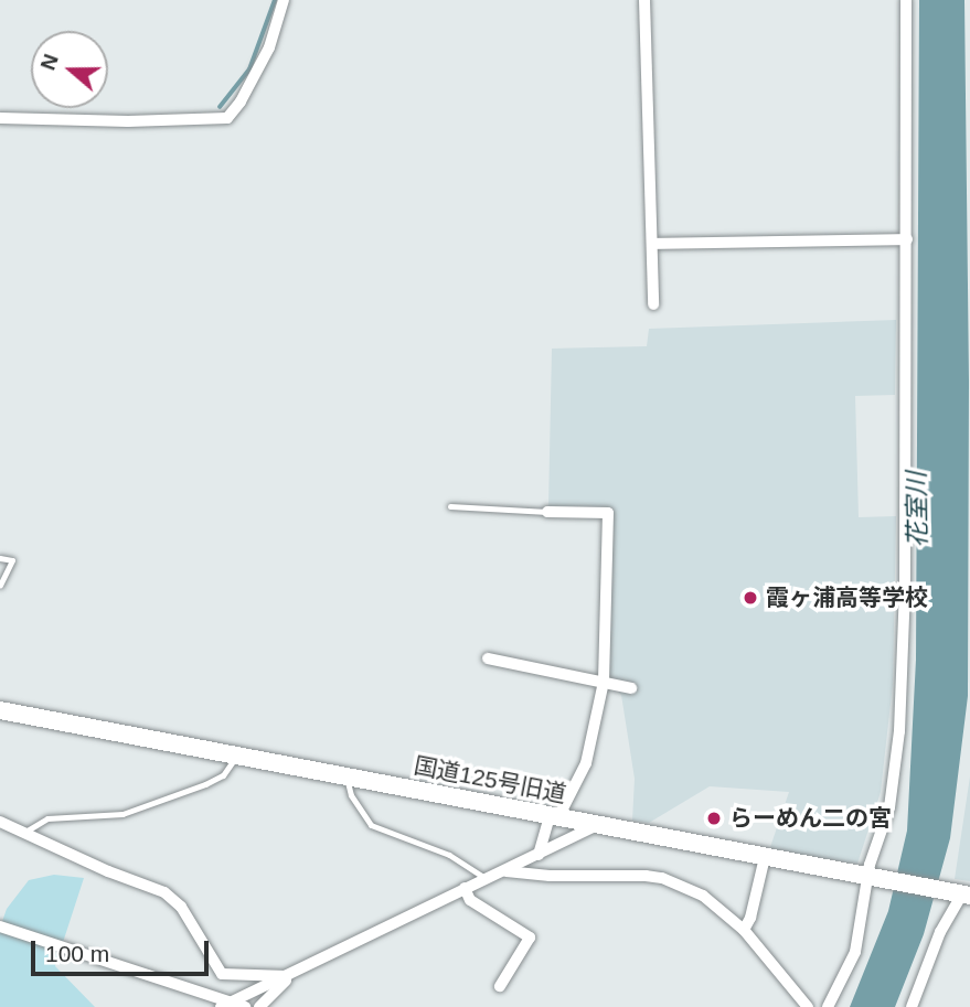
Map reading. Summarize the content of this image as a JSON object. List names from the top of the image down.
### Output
{
  "streets": {
    "street": ["国道125号旧道"]
  },
  "water": ["花室川"],
  "places": ["霞ヶ浦高等学校", "らーめん二の宮"],
  "scale_bar": "100 m",
  "north": "left"
}
